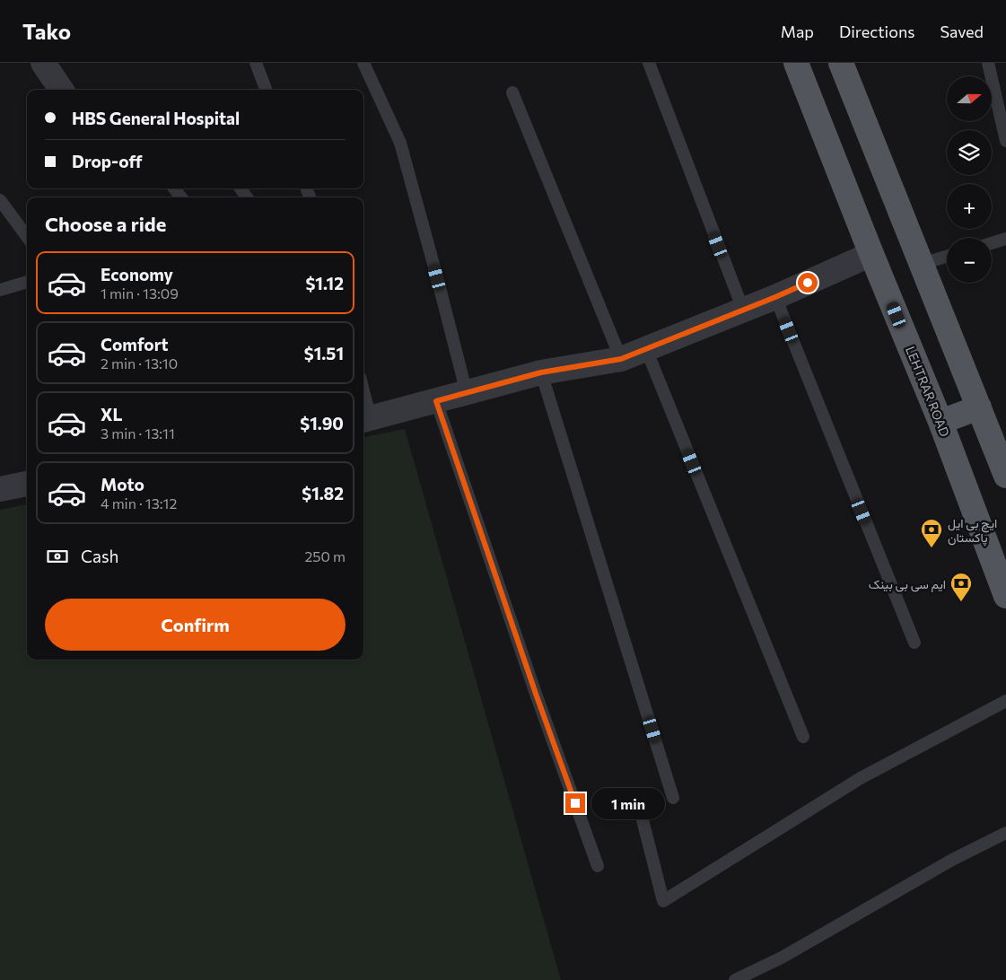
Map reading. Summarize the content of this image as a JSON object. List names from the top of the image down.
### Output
{
  "streets": {
    "main road": ["LEHTRAR ROAD"]
  },
  "places": {
    "bank": ["ایچ بی ایل پاکستان", "ایم سی بی بینک"]
  },
  "north": "right",
  "page": {
    "header": "Tako",
    "nav": ["Map", "Directions", "Saved"],
    "map_buttons": ["+", "−"],
    "banner": ["HBS General Hospital", "Drop-off"],
    "heading": "Choose a ride",
    "list": [
      {
        "name": "Economy",
        "note": "1 min · 13:09",
        "value": "$1.12"
      },
      {
        "name": "Comfort",
        "note": "2 min · 13:10",
        "value": "$1.51"
      },
      {
        "name": "XL",
        "note": "3 min · 13:11",
        "value": "$1.90"
      },
      {
        "name": "Moto",
        "note": "4 min · 13:12",
        "value": "$1.82"
      }
    ],
    "pay": ["Cash", "250 m"],
    "buttons": "Confirm",
    "bubble": "1 min"
  }
}
